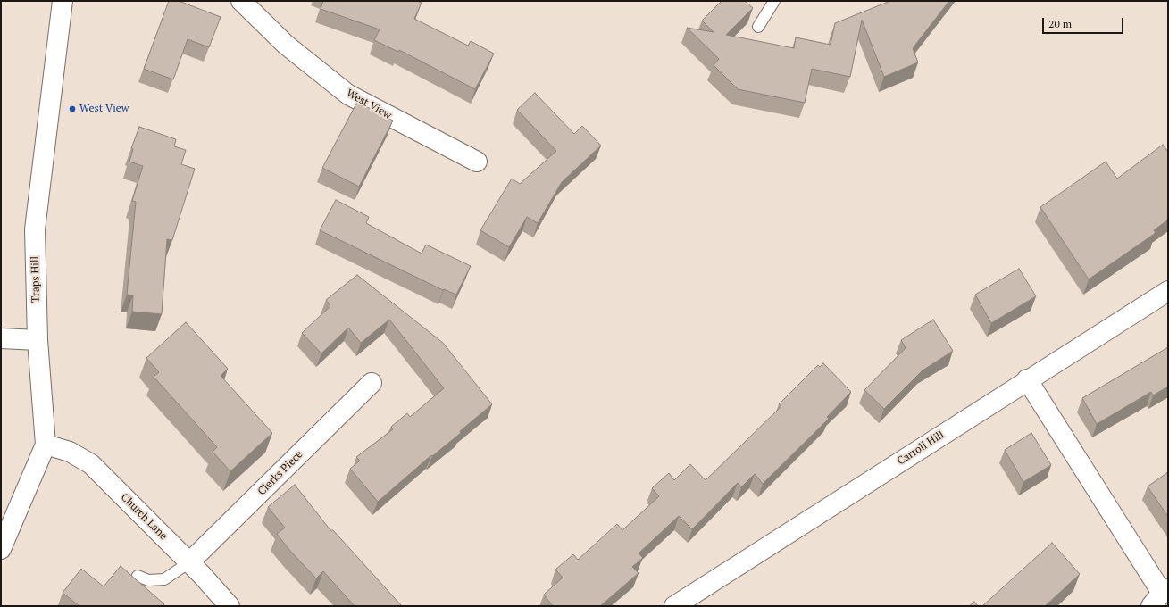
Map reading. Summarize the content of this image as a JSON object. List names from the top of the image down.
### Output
{
  "streets": {
    "street": [
      "West View",
      "Traps Hill",
      "Carroll Hill",
      "Clerks Piece",
      "Church Lane"
    ]
  },
  "crossings": [
    ["Traps Hill", "Church Lane"],
    ["Clerks Piece", "Church Lane"]
  ],
  "places": ["West View"],
  "scale_bar": "20 m"
}
